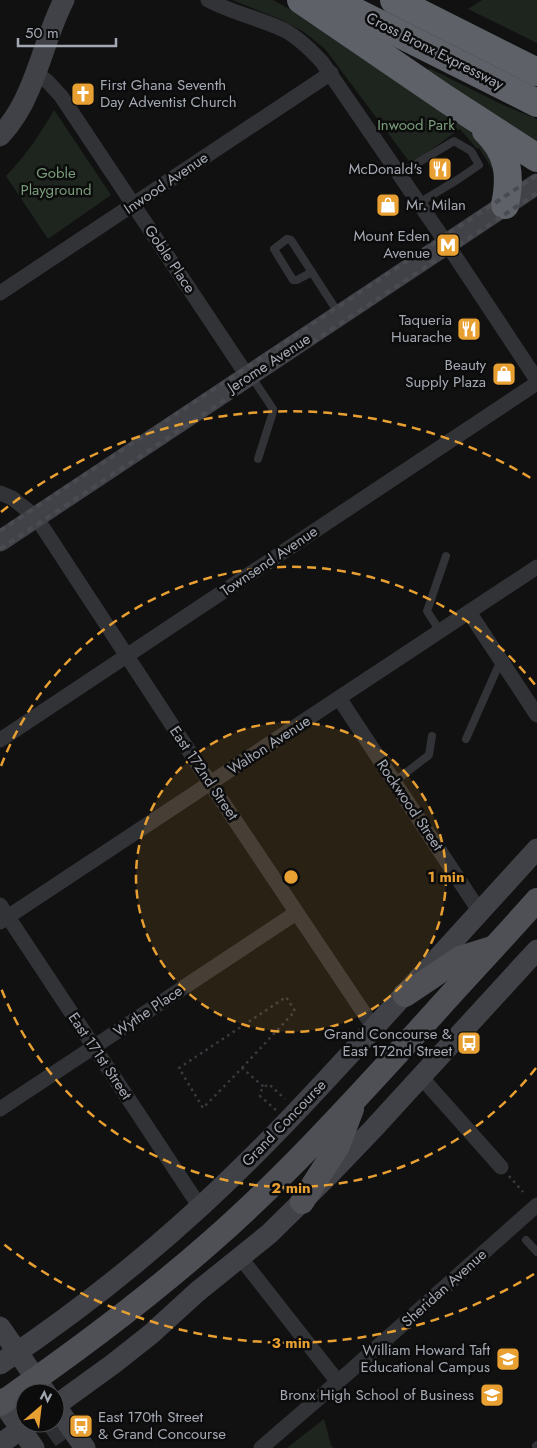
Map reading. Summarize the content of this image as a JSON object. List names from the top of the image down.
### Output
{
  "streets": {
    "highway": ["Cross Bronx Expressway"],
    "street": [
      "Inwood Avenue",
      "Goble Place",
      "Jerome Avenue",
      "Townsend Avenue",
      "Walton Avenue",
      "East 172nd Street",
      "Rockwood Street",
      "Wythe Place",
      "East 171st Street",
      "Grand Concourse",
      "Sheridan Avenue"
    ]
  },
  "crossings": [
    ["Inwood Avenue", "Goble Place"],
    ["Goble Place", "Jerome Avenue"],
    ["Jerome Avenue", "East 172nd Street"],
    ["Townsend Avenue", "East 172nd Street"],
    ["Walton Avenue", "East 172nd Street"],
    ["Walton Avenue", "Rockwood Street"],
    ["Walton Avenue", "East 171st Street"],
    ["East 172nd Street", "Wythe Place"],
    ["East 172nd Street", "Grand Concourse"],
    ["Rockwood Street", "Grand Concourse"],
    ["Wythe Place", "East 171st Street"],
    ["East 171st Street", "Grand Concourse"]
  ],
  "parks": ["Inwood Park", "Goble Playground"],
  "places": {
    "church": ["First Ghana Seventh Day Adventist Church"],
    "restaurant": ["McDonald's", "Taqueria Huarache"],
    "shop": ["Mr. Milan", "Beauty Supply Plaza"],
    "metro station": ["Mount Eden Avenue"],
    "bus stop": ["Grand Concourse & East 172nd Street", "East 170th Street & Grand Concourse"],
    "school or university": ["William Howard Taft Educational Campus", "Bronx High School of Business"]
  },
  "scale_bar": "50 m",
  "north": "top right",
  "rings": ["1 min", "2 min", "3 min"]
}
